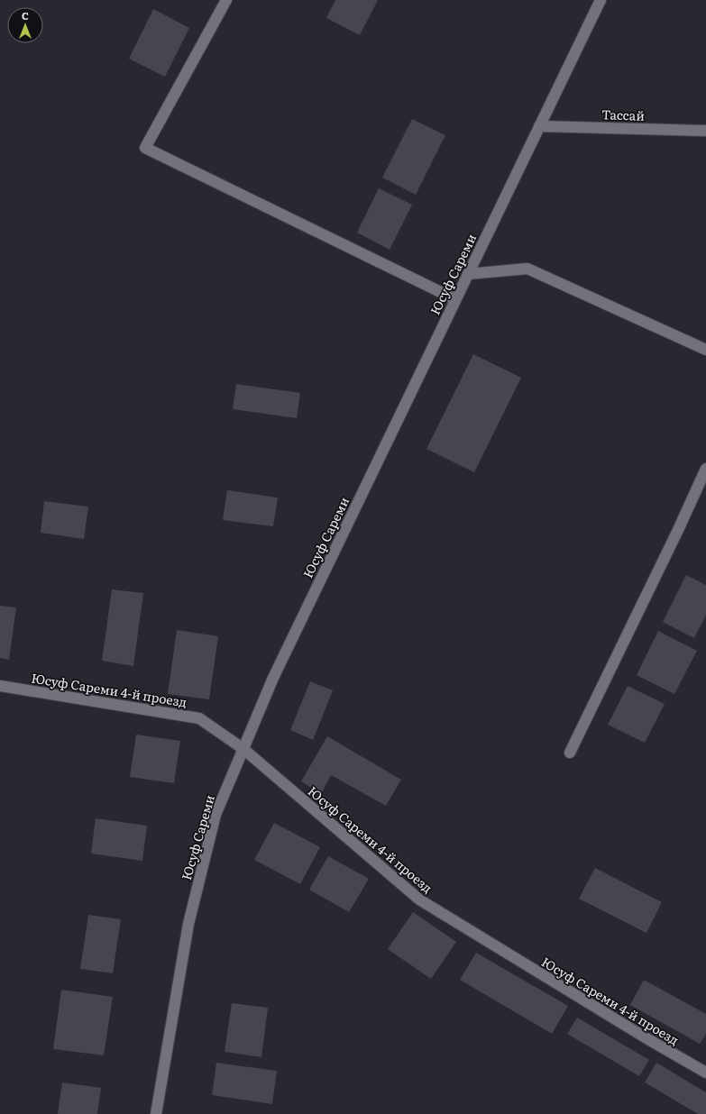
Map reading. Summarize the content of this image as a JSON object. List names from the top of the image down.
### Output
{
  "streets": {
    "street": ["Тассай", "Юсуф Сареми", "Юсуф Сареми 4-й проезд"]
  },
  "crossings": [
    ["Тассай", "Юсуф Сареми"],
    ["Юсуф Сареми", "Юсуф Сареми 4-й проезд"]
  ],
  "north": "top"
}
